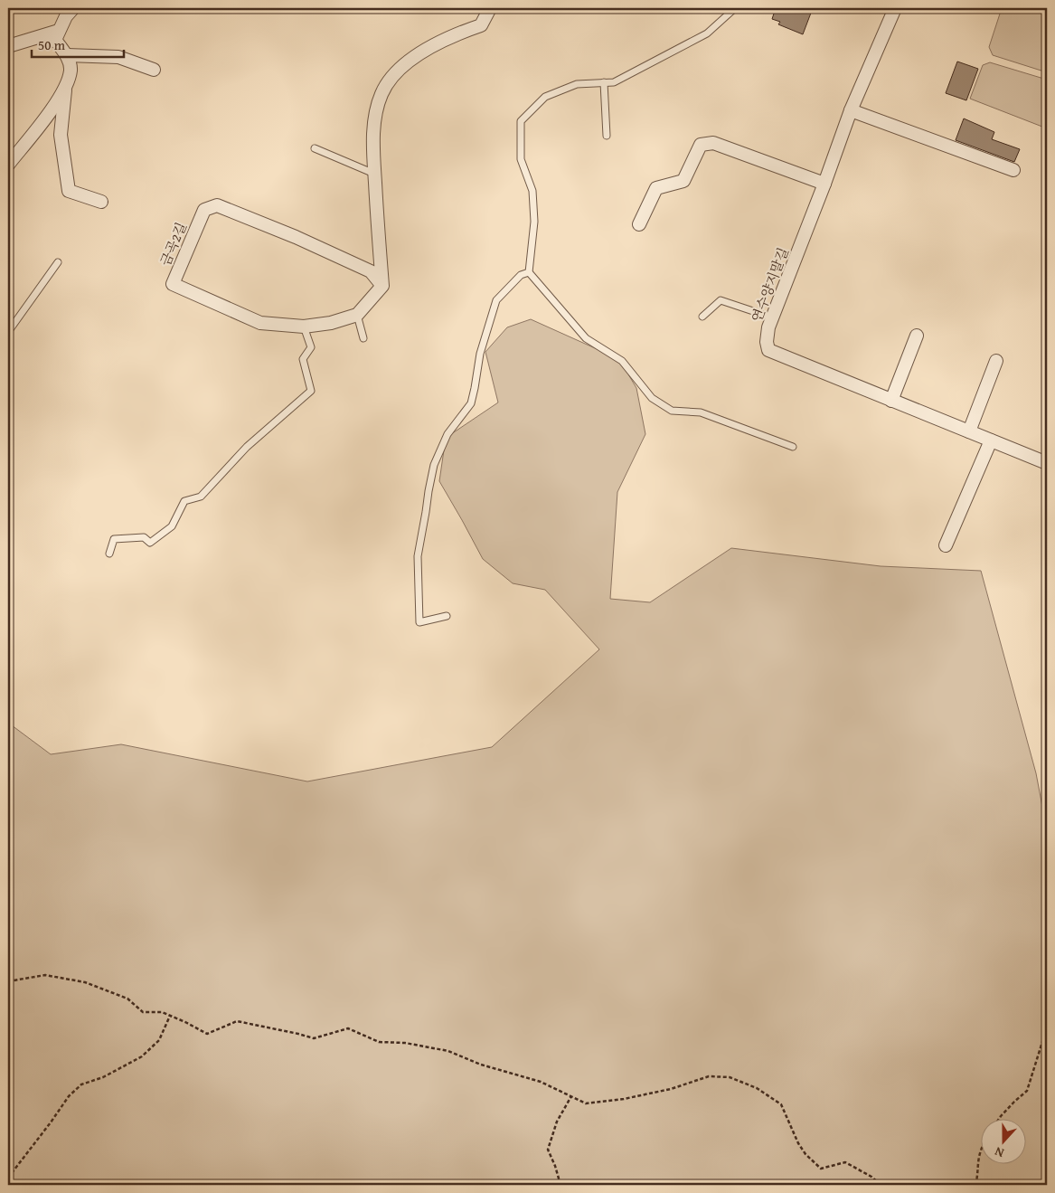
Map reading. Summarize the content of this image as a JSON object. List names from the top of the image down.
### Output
{
  "streets": {
    "street": ["금곡2길", "연수양지말길"]
  },
  "scale_bar": "50 m",
  "north": "bottom"
}
